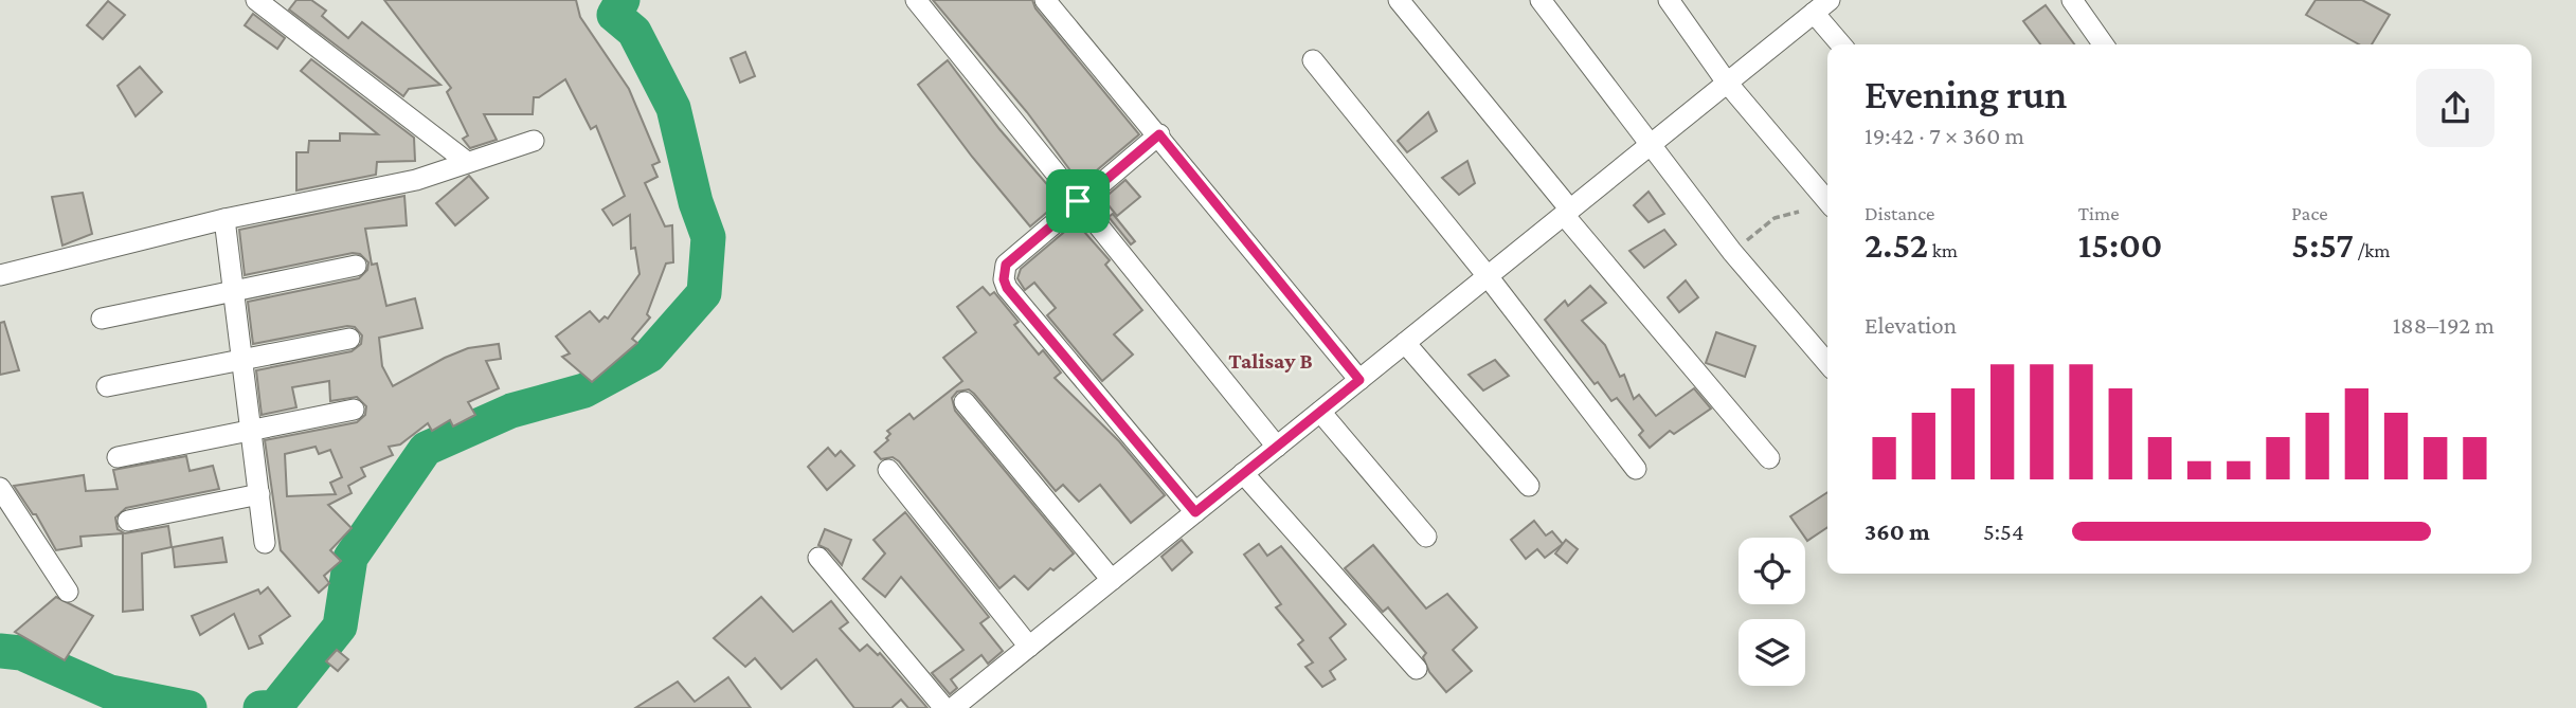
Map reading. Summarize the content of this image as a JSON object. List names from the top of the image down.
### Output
{
  "districts": ["Talisay B"],
  "page": {
    "heading": ["Evening run", "19:42 · 7 × 360 m"],
    "stats": [
      ["Distance", "2.52 km"],
      ["Time", "15:00"],
      ["Pace", "5:57 /km"]
    ],
    "chart": ["Elevation", "188–192 m"],
    "list": [
      {
        "name": "360 m",
        "note": "5:54"
      }
    ]
  }
}
